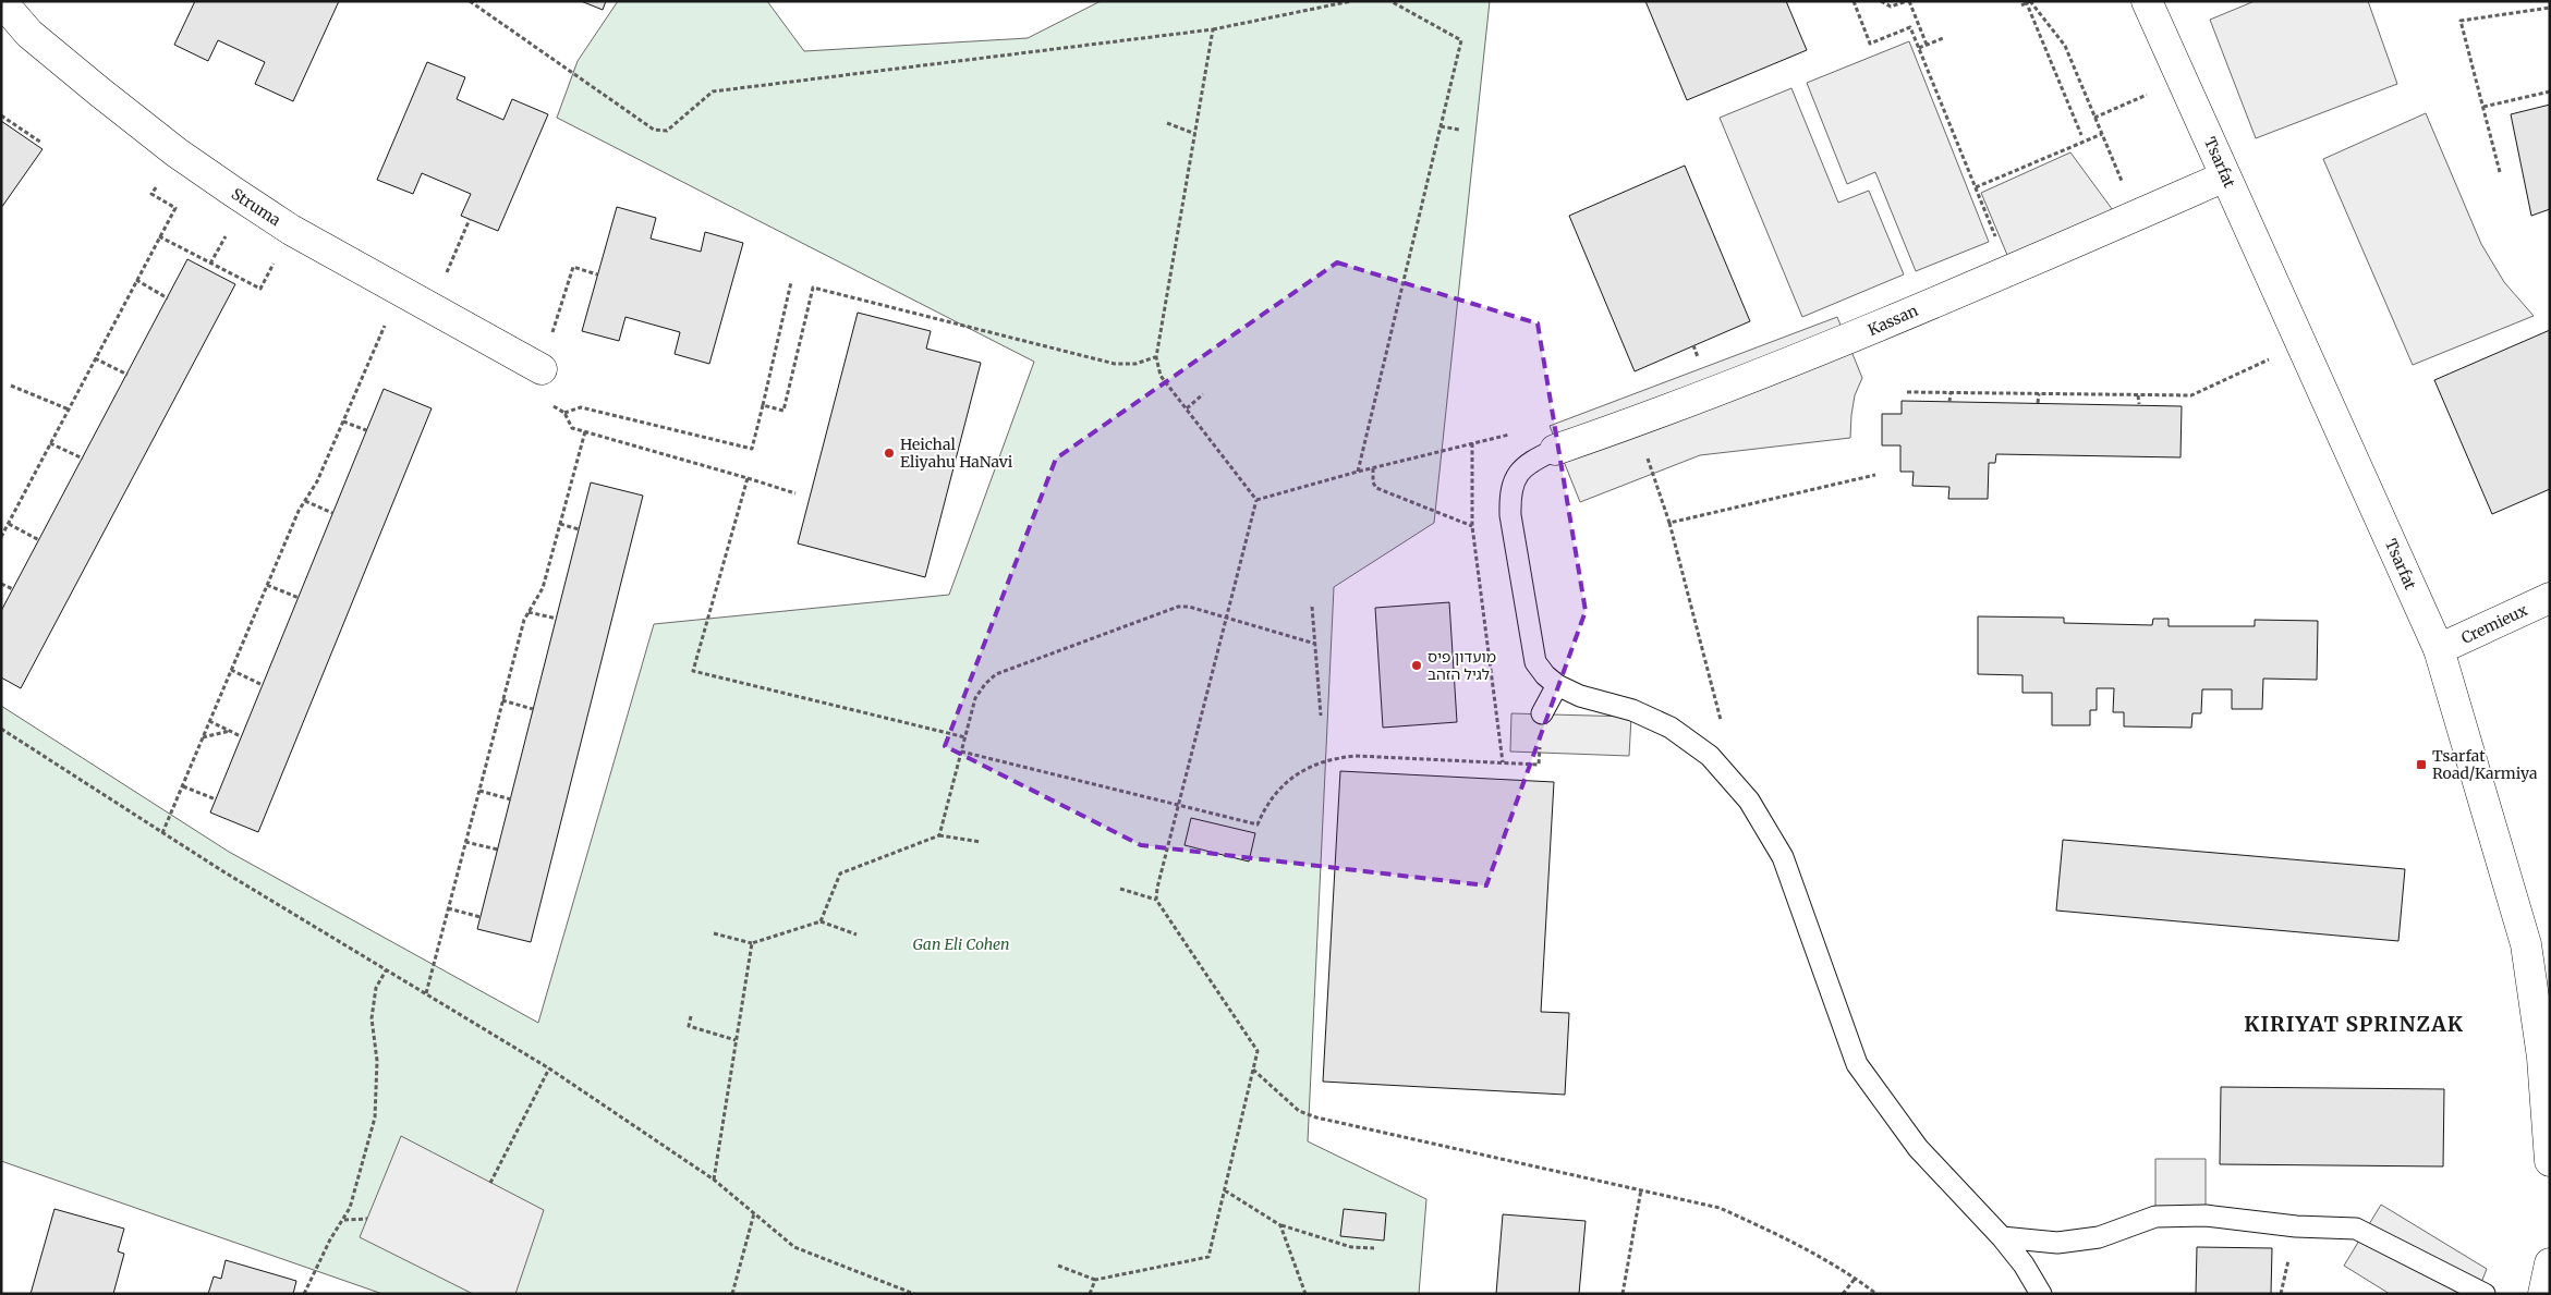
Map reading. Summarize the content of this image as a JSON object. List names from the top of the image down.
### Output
{
  "streets": {
    "street": [
      "Tsarfat",
      "Struma",
      "Kassan",
      "Cremieux"
    ]
  },
  "crossings": [
    ["Tsarfat", "Kassan"],
    ["Tsarfat", "Cremieux"]
  ],
  "districts": ["KIRIYAT SPRINZAK"],
  "parks": ["Gan Eli Cohen"],
  "places": {
    "other": ["Heichal Eliyahu HaNavi", "מועדון פיס לגיל הזהב"],
    "transit": ["Tsarfat Road/Karmiya"]
  }
}
